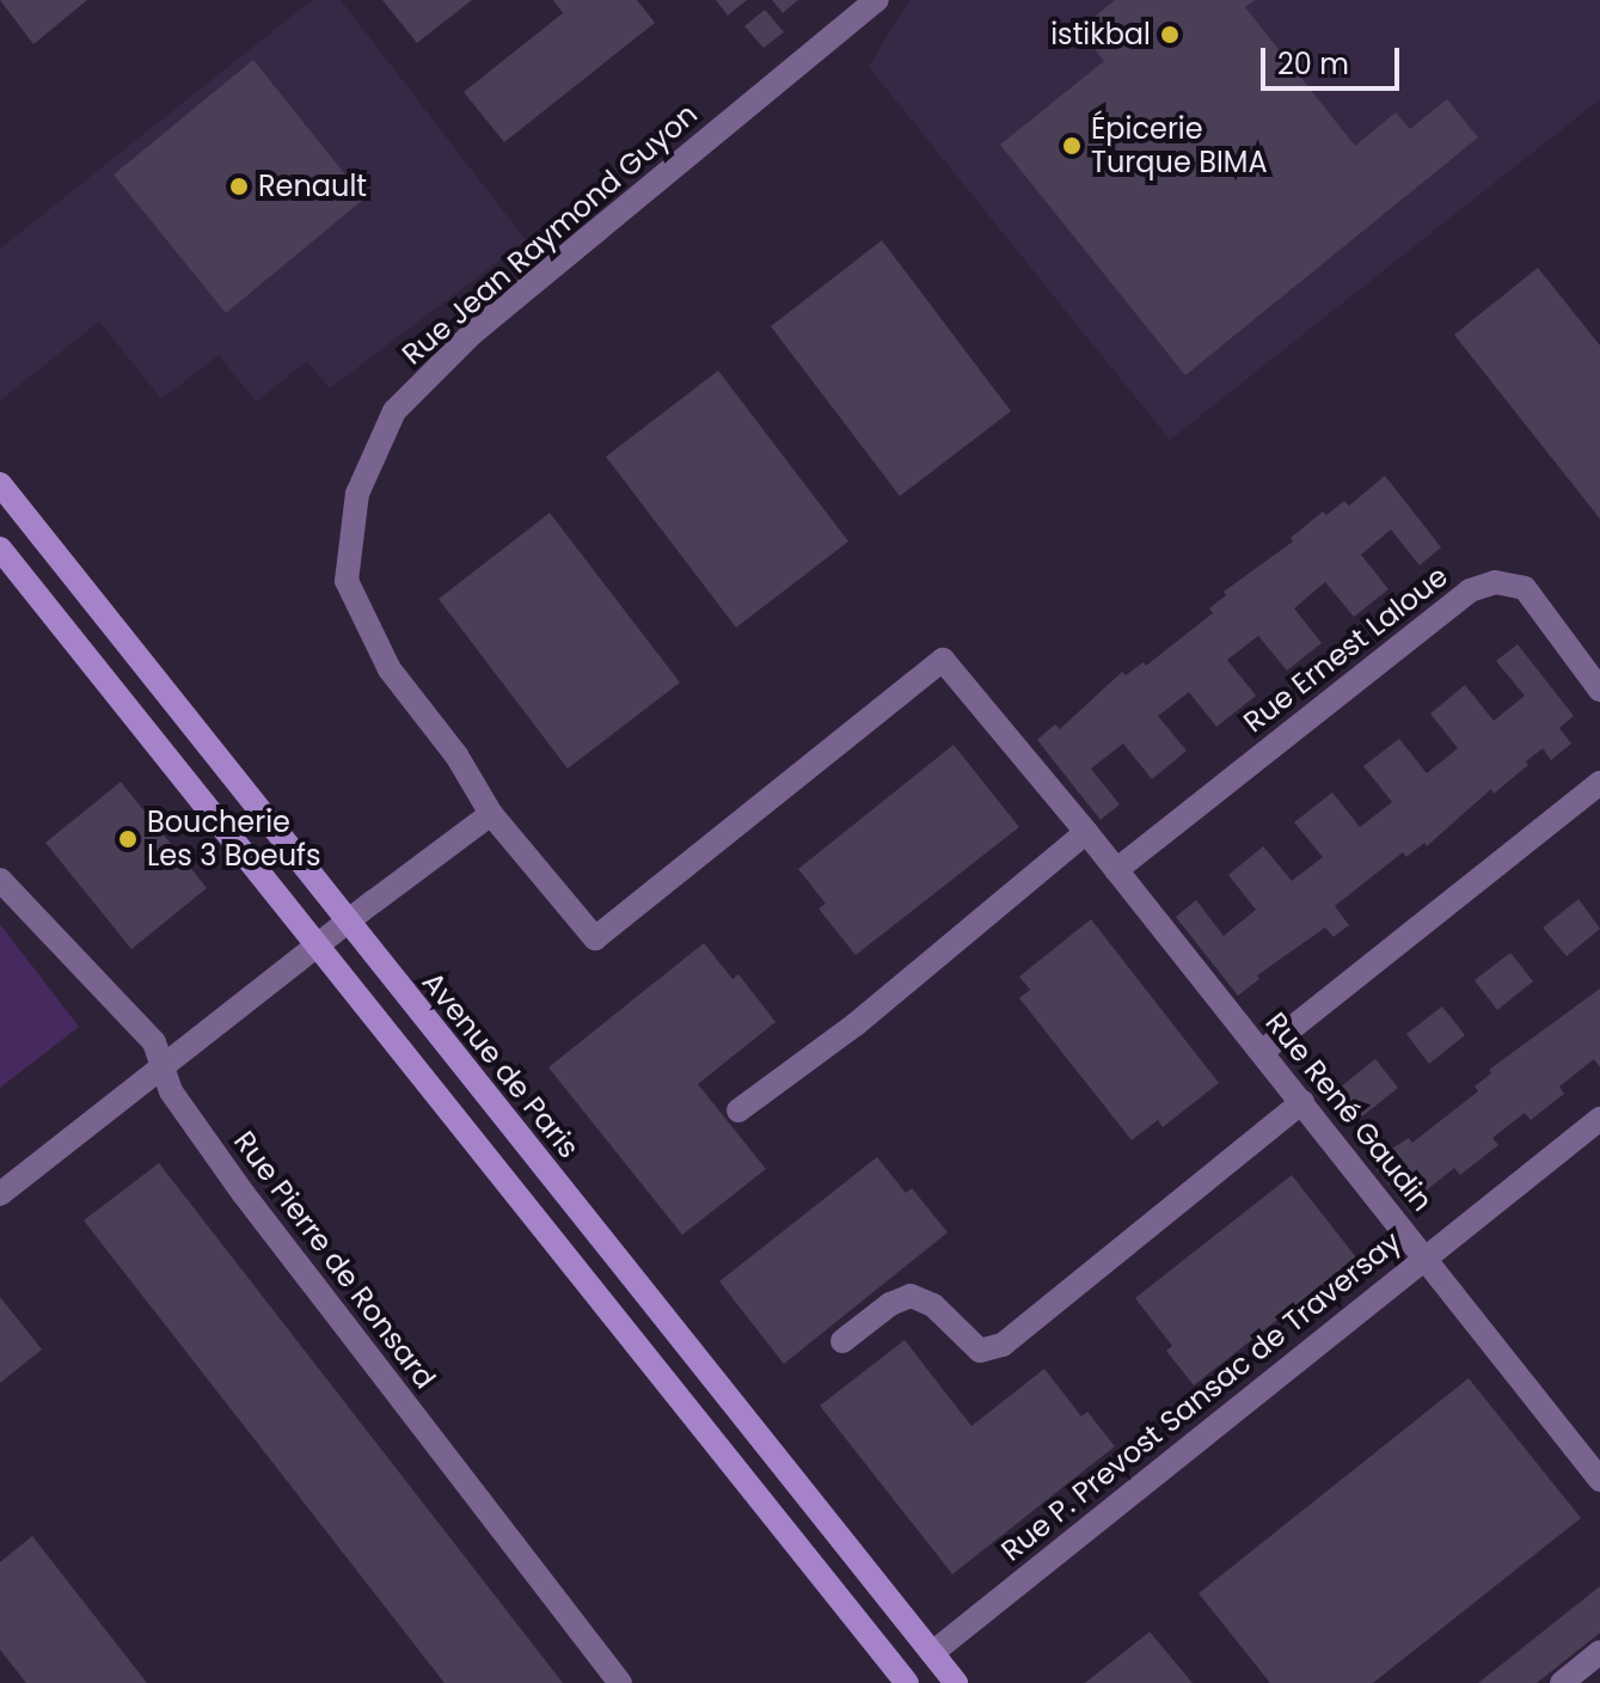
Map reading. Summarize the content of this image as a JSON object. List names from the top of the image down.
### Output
{
  "streets": {
    "main road": ["Avenue de Paris"],
    "street": [
      "Rue Jean Raymond Guyon",
      "Rue Ernest Laloue",
      "Rue René Gaudin",
      "Rue Pierre de Ronsard",
      "Rue P. Prevost Sansac de Traversay"
    ]
  },
  "crossings": [
    ["Rue Jean Raymond Guyon", "Rue René Gaudin"],
    ["Rue Ernest Laloue", "Rue René Gaudin"],
    ["Avenue de Paris", "Rue P. Prevost Sansac de Traversay"],
    ["Rue René Gaudin", "Rue P. Prevost Sansac de Traversay"]
  ],
  "places": [
    "istikbal",
    "Épicerie Turque BIMA",
    "Renault",
    "Boucherie Les 3 Boeufs"
  ],
  "scale_bar": "20 m"
}
